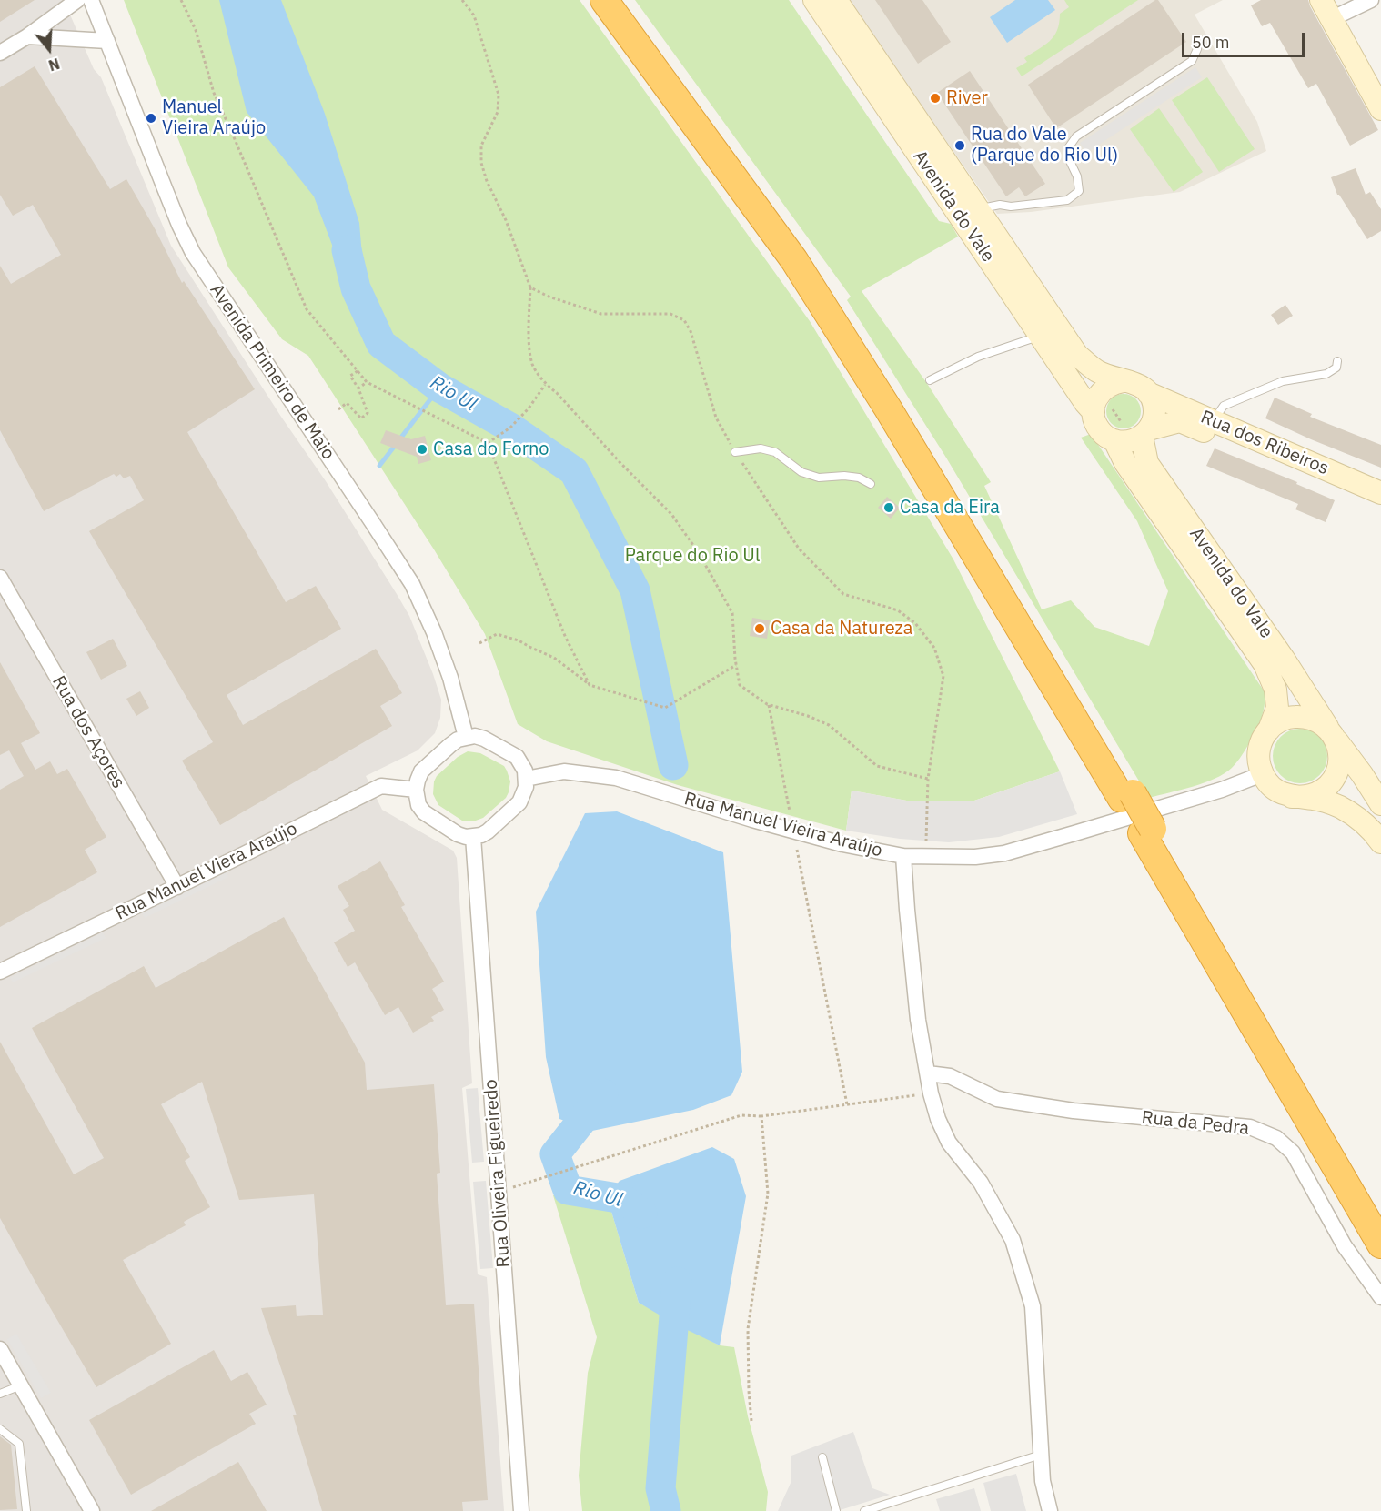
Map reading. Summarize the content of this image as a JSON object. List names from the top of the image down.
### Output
{
  "streets": {
    "main road": ["Avenida do Vale", "Rua dos Ribeiros"],
    "street": [
      "Avenida Primeiro de Maio",
      "Rua dos Açores",
      "Rua Manuel Vieira Araújo",
      "Rua Manuel Viera Araújo",
      "Rua da Pedra",
      "Rua Oliveira Figueiredo"
    ]
  },
  "crossings": [
    ["Avenida do Vale", "Rua dos Ribeiros"],
    ["Avenida do Vale", "Rua Manuel Vieira Araújo"],
    ["Avenida Primeiro de Maio", "Rua Manuel Vieira Araújo"],
    ["Avenida Primeiro de Maio", "Rua Manuel Viera Araújo"],
    ["Avenida Primeiro de Maio", "Rua Oliveira Figueiredo"],
    ["Rua dos Açores", "Rua Manuel Viera Araújo"],
    ["Rua Manuel Vieira Araújo", "Rua Manuel Viera Araújo"],
    ["Rua Manuel Vieira Araújo", "Rua Oliveira Figueiredo"],
    ["Rua Manuel Viera Araújo", "Rua Oliveira Figueiredo"]
  ],
  "water": ["Rio Ul"],
  "parks": ["Parque do Rio Ul"],
  "places": [
    "River",
    "Manuel Vieira Araújo",
    "Rua do Vale (Parque do Rio Ul)",
    "Casa do Forno",
    "Casa da Eira",
    "Casa da Natureza"
  ],
  "scale_bar": "50 m",
  "north": "bottom"
}
